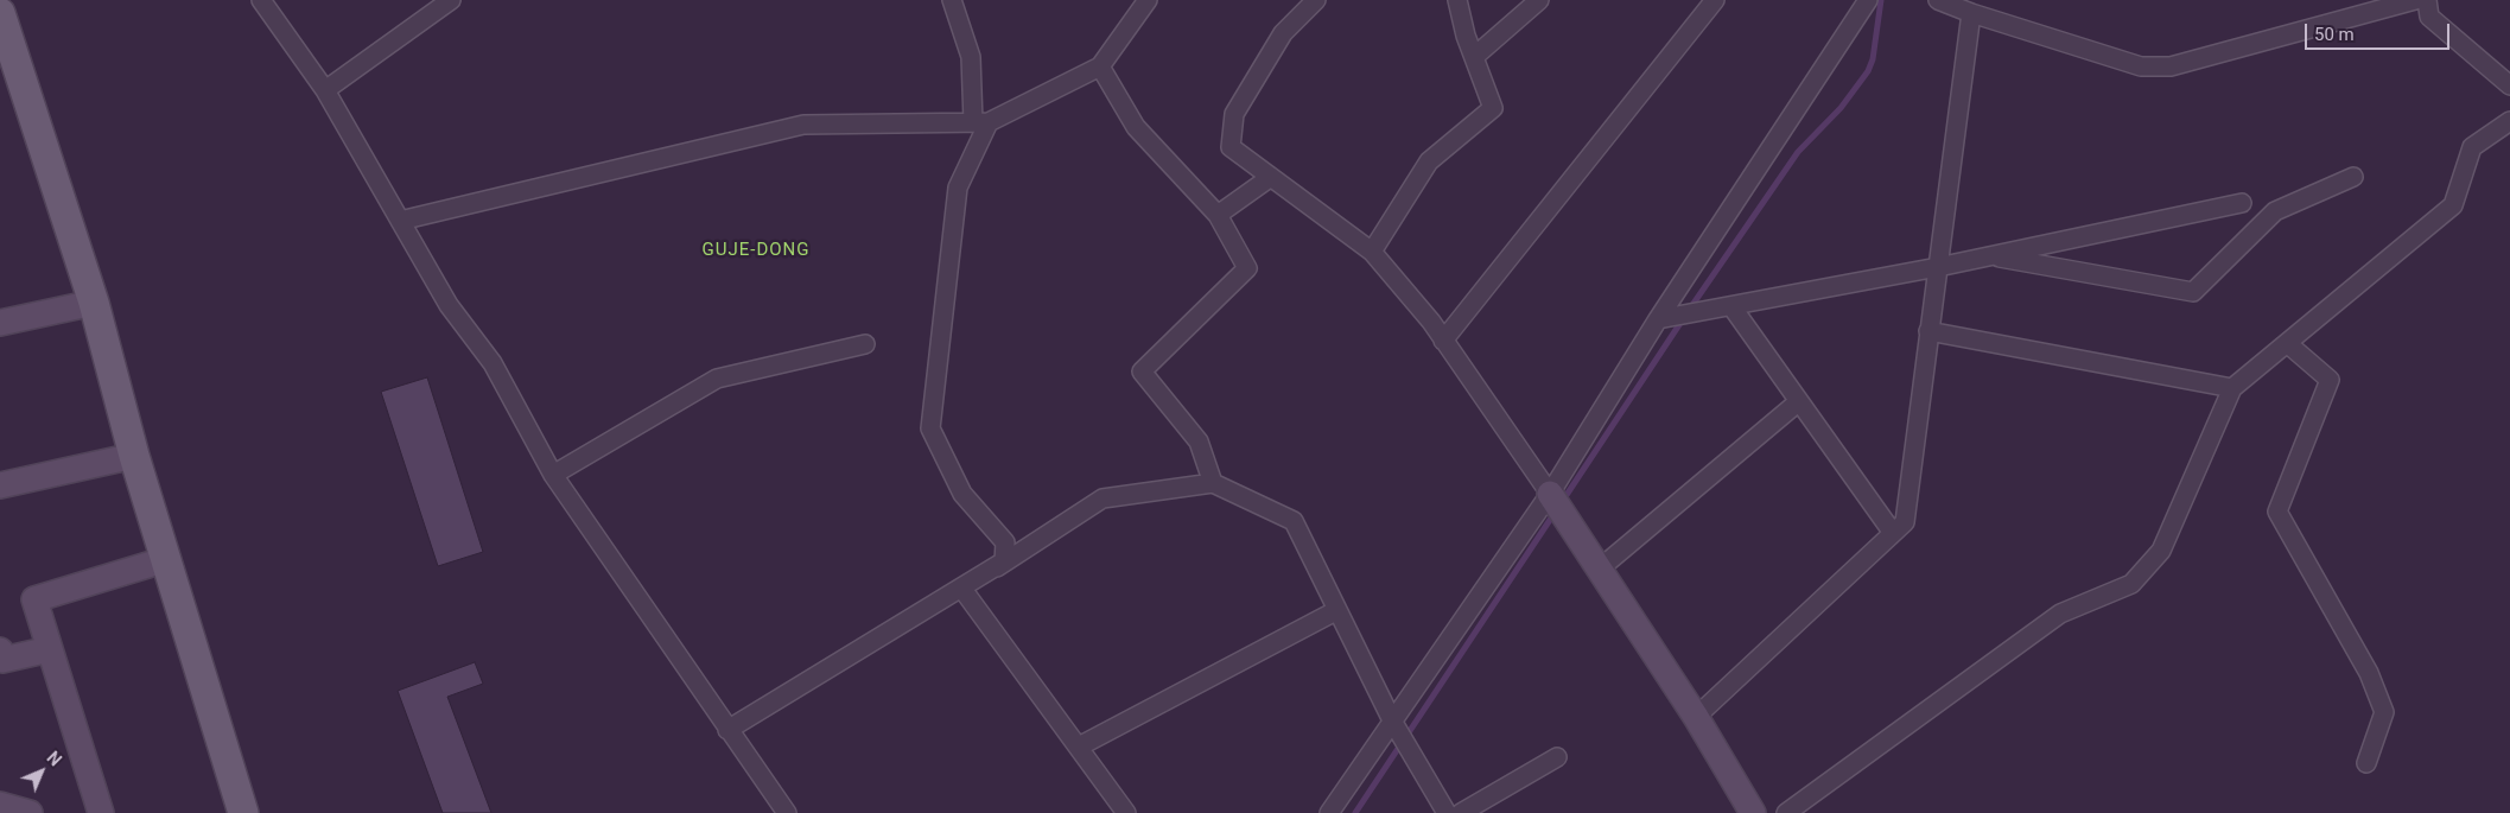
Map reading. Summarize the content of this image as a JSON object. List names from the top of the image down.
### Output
{
  "districts": ["GUJE-DONG"],
  "scale_bar": "50 m",
  "north": "top right"
}
